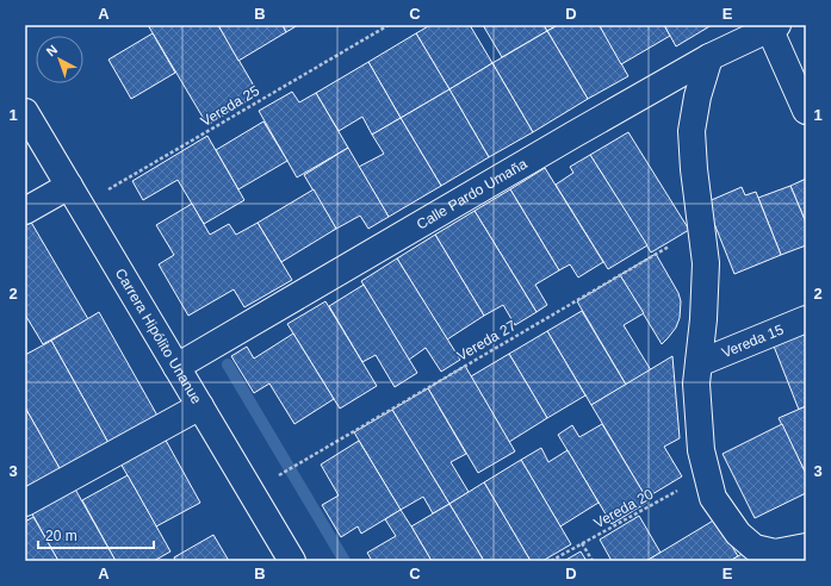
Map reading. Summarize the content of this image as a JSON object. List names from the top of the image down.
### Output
{
  "streets": {
    "street": ["Calle Pardo Umaña", "Carrera Hipólito Unanue", "Vereda 15"],
    "path": ["Vereda 25", "Vereda 27", "Vereda 20"]
  },
  "crossings": [
    ["Vereda 25", "Carrera Hipólito Unanue"],
    ["Calle Pardo Umaña", "Carrera Hipólito Unanue"]
  ],
  "scale_bar": "20 m",
  "north": "top left",
  "grid": {
    "columns": [
      "A",
      "B",
      "C",
      "D",
      "E"
    ],
    "rows": ["1", "2", "3"]
  }
}
